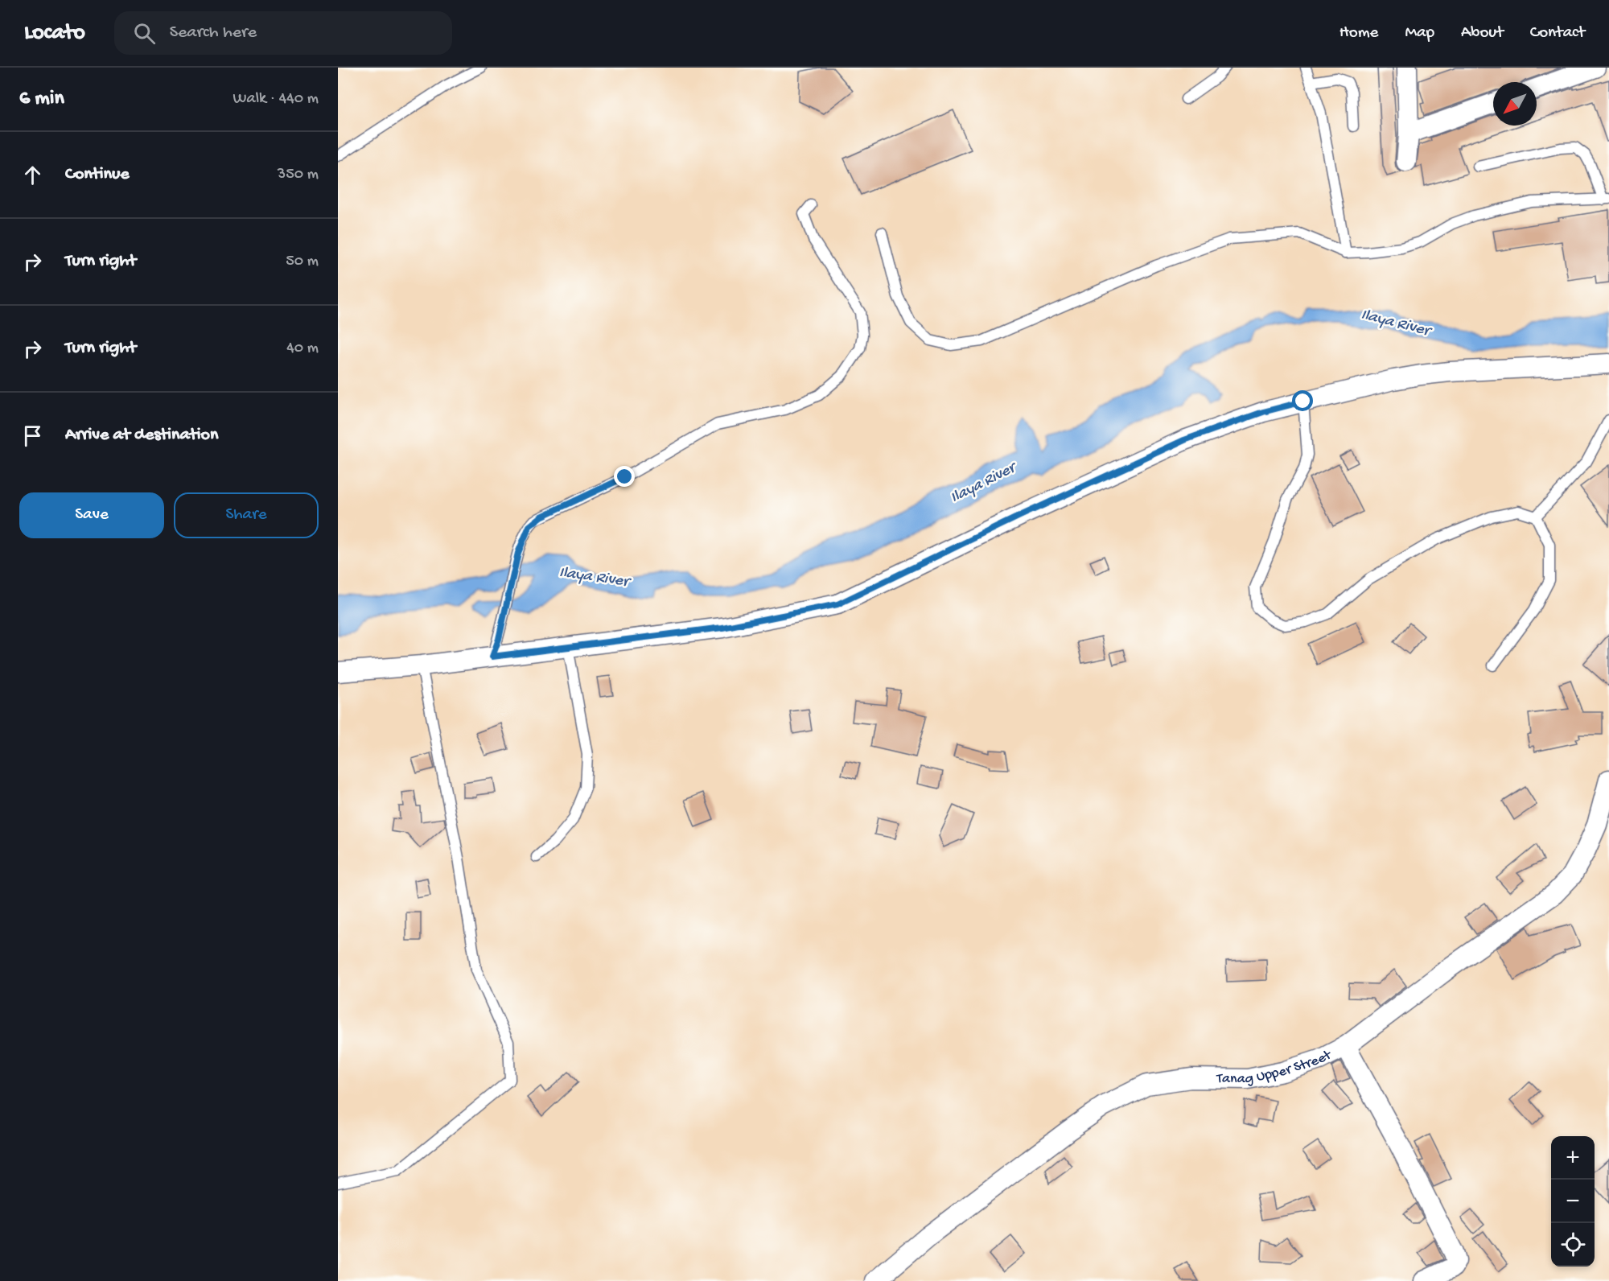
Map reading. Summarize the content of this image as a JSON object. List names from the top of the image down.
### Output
{
  "streets": {
    "street": ["Tanag Upper Street"]
  },
  "water": ["Ilaya River"],
  "north": "bottom left",
  "page": {
    "header": "Locato",
    "search": "Search here",
    "nav": [
      "Home",
      "Map",
      "About",
      "Contact"
    ],
    "heading": ["6 min", "Walk · 440 m"],
    "list": [
      ["Continue", "350 m"],
      ["Turn right", "50 m"],
      ["Turn right", "40 m"],
      "Arrive at destination"
    ],
    "buttons": ["Save", "Share"],
    "map_buttons": ["+", "−"]
  }
}
